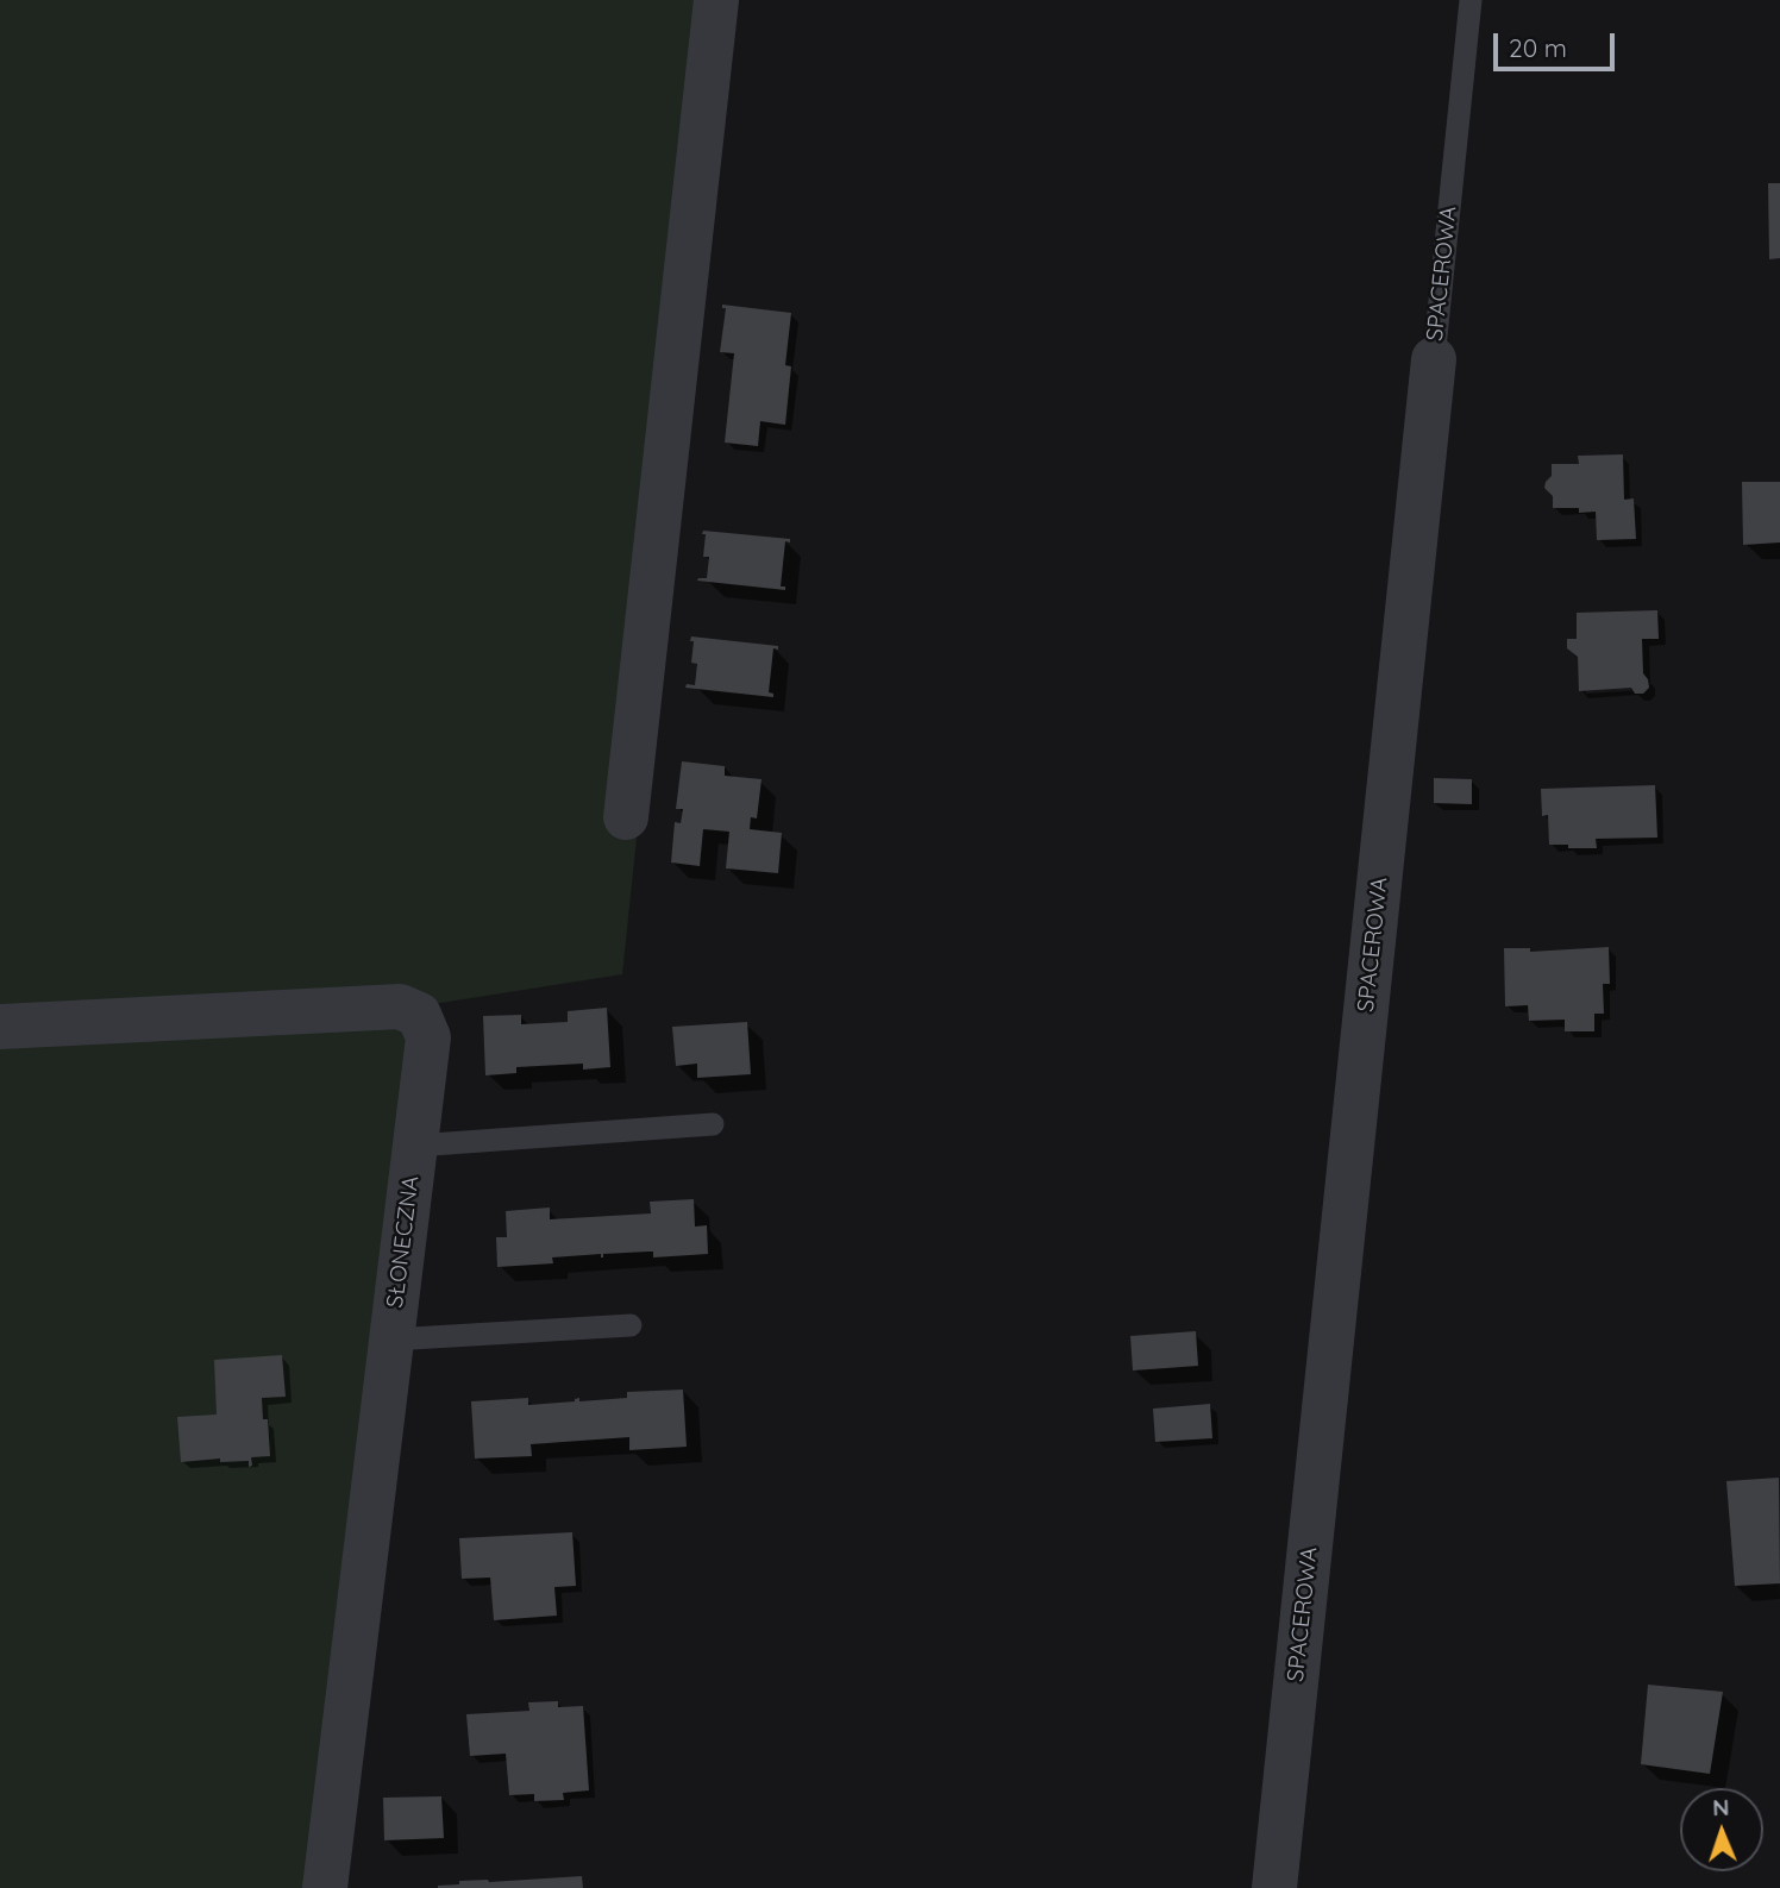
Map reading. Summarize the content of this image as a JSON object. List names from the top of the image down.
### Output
{
  "streets": {
    "street": ["SPACEROWA", "SŁONECZNA"]
  },
  "scale_bar": "20 m",
  "north": "top"
}
